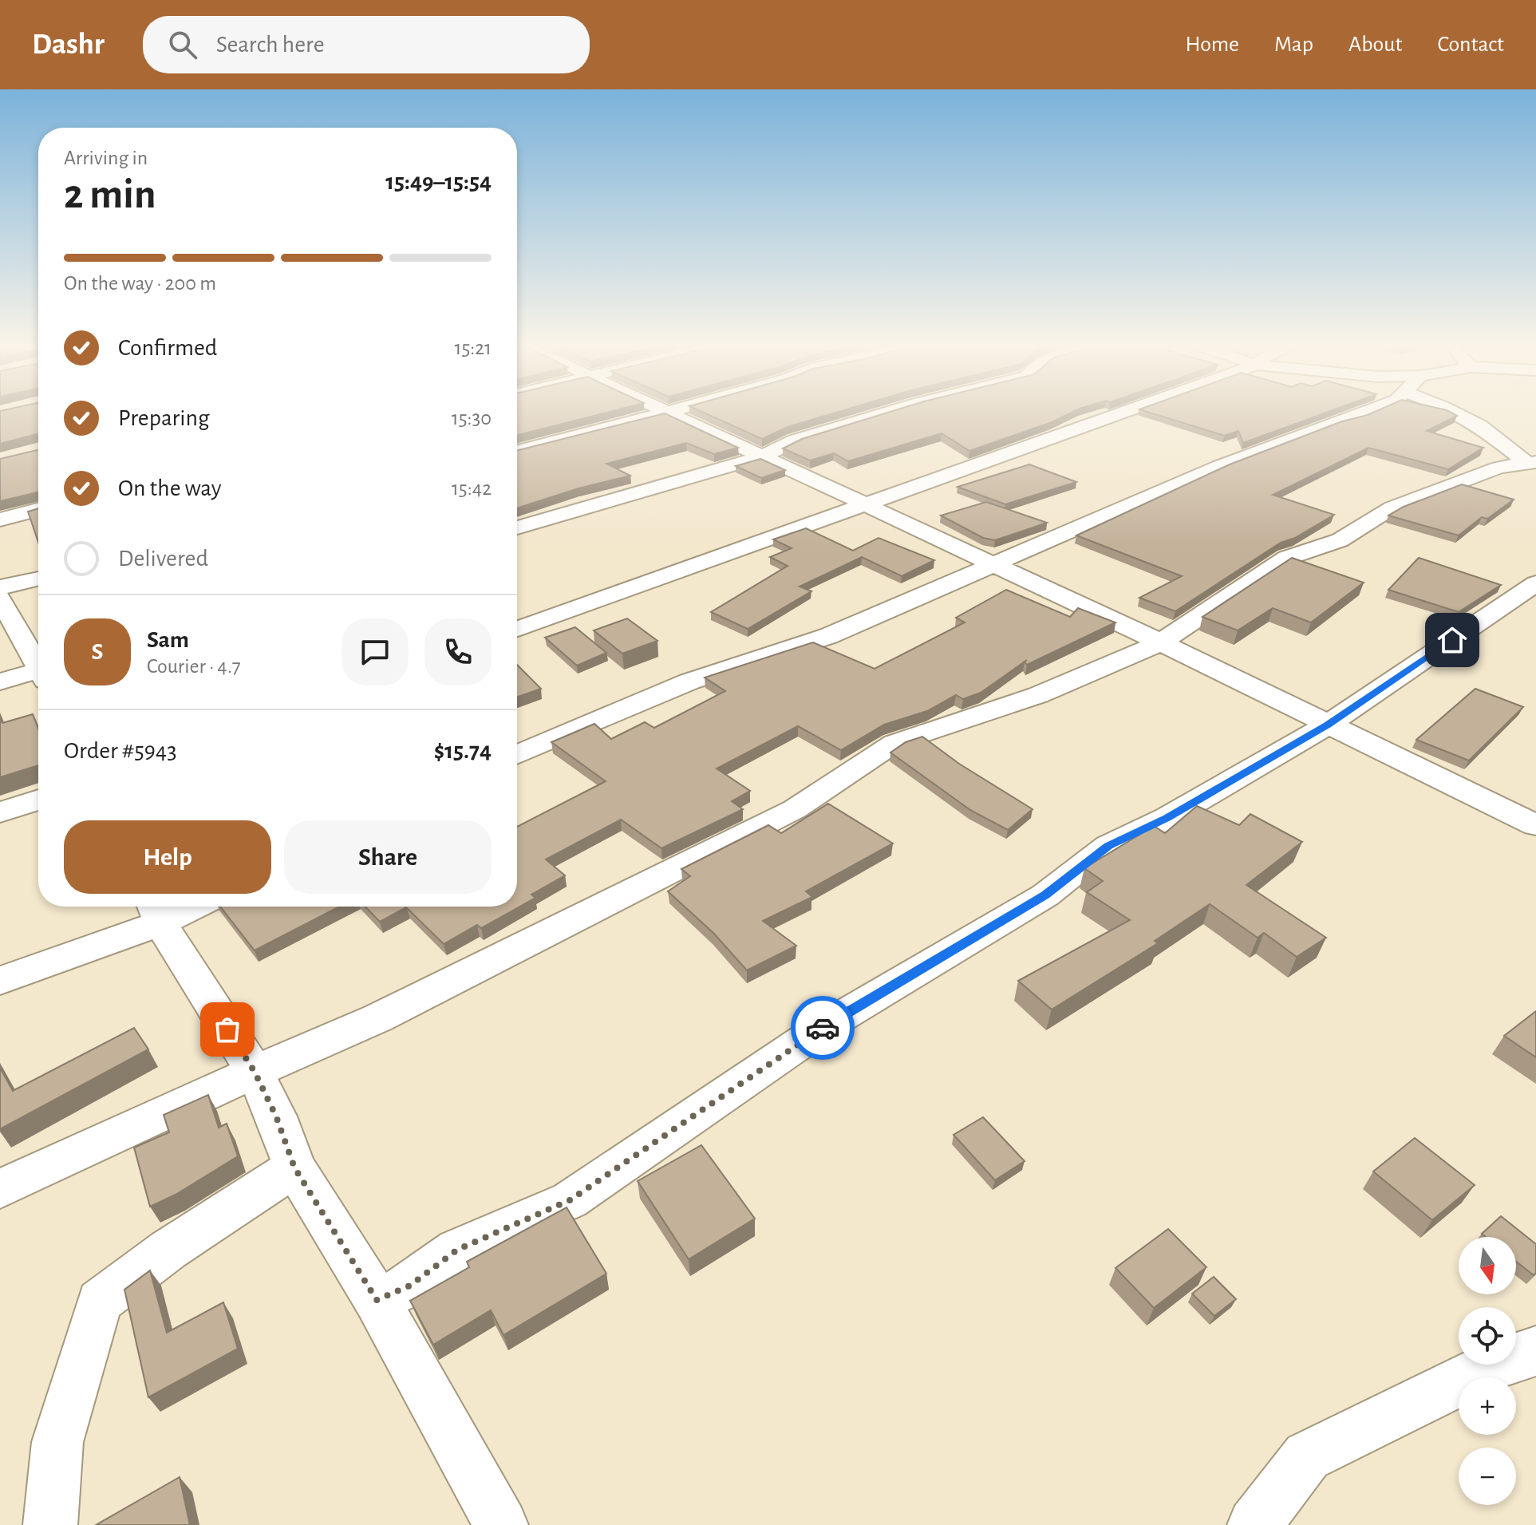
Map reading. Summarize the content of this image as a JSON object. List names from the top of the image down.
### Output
{
  "north": "bottom",
  "page": {
    "header": "Dashr",
    "search": "Search here",
    "nav": [
      "Home",
      "Map",
      "About",
      "Contact"
    ],
    "heading": ["2 min", "Arriving in", "15:49–15:54"],
    "panel": [
      "Sam",
      "Courier · 4.7",
      "Order #5943",
      "$15.74"
    ],
    "bar": "On the way · 200 m",
    "list": [
      ["Confirmed", "15:21"],
      ["Preparing", "15:30"],
      ["On the way", "15:42"],
      "Delivered"
    ],
    "round": "S",
    "buttons": ["Help", "Share"],
    "map_buttons": ["+", "−"]
  }
}
